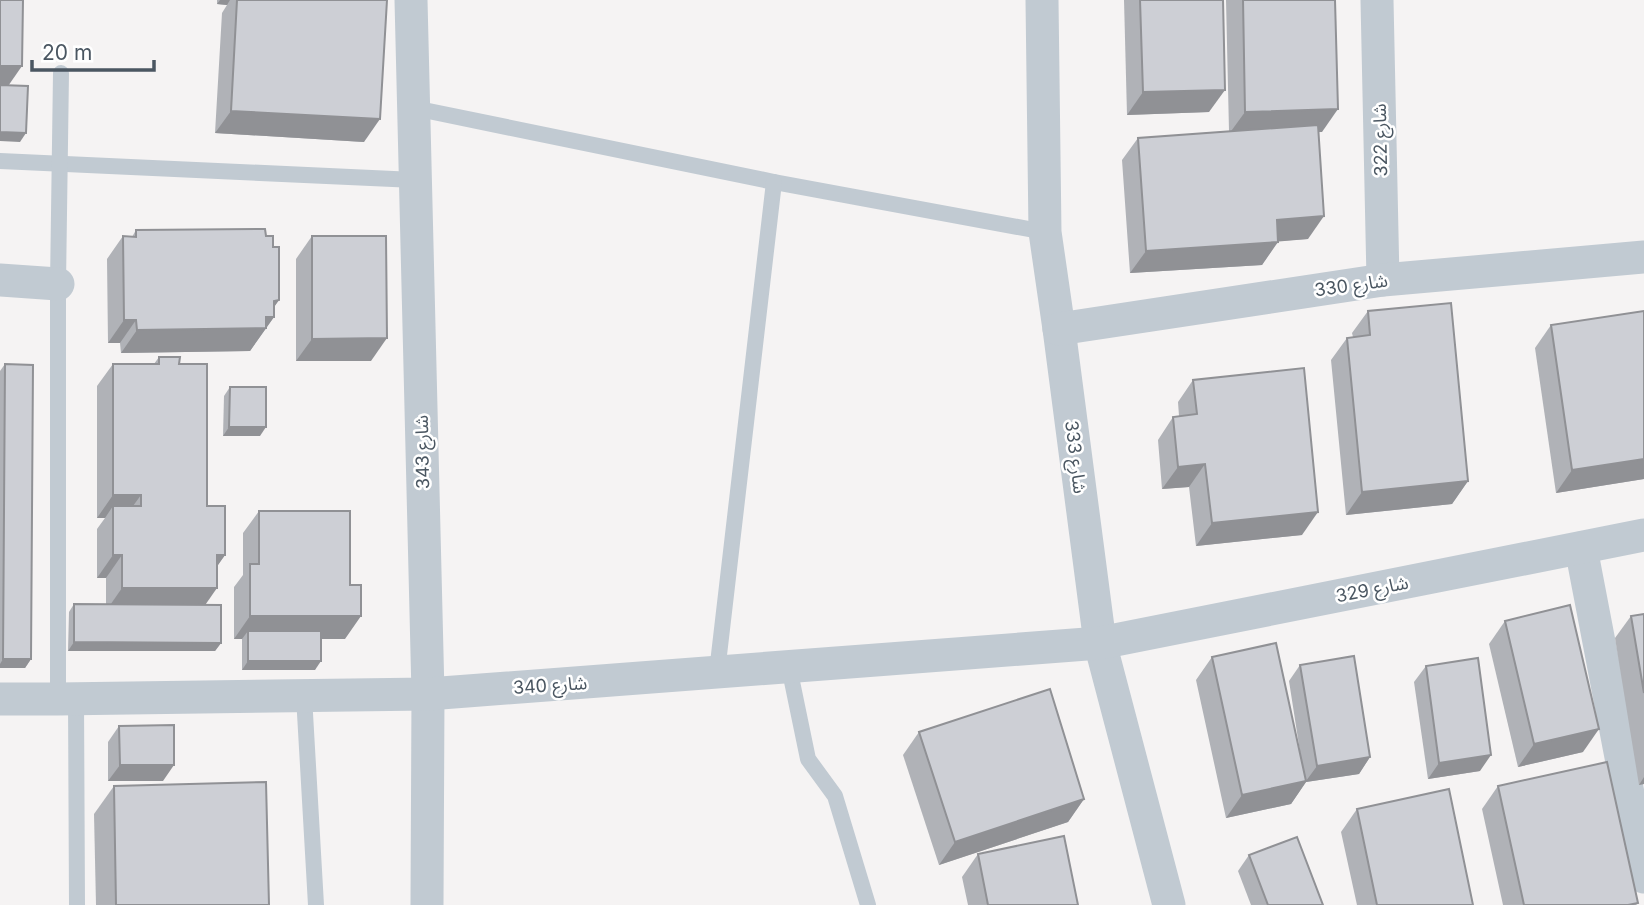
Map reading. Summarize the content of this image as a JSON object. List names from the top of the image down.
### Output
{
  "streets": {
    "street": [
      "شارع 322",
      "شارع 330",
      "شارع 343",
      "شارع 333",
      "شارع 329",
      "شارع 340"
    ]
  },
  "crossings": [
    ["شارع 322", "شارع 330"],
    ["شارع 330", "شارع 333"],
    ["شارع 343", "شارع 340"],
    ["شارع 333", "شارع 329"],
    ["شارع 333", "شارع 340"],
    ["شارع 329", "شارع 340"]
  ],
  "scale_bar": "20 m"
}
